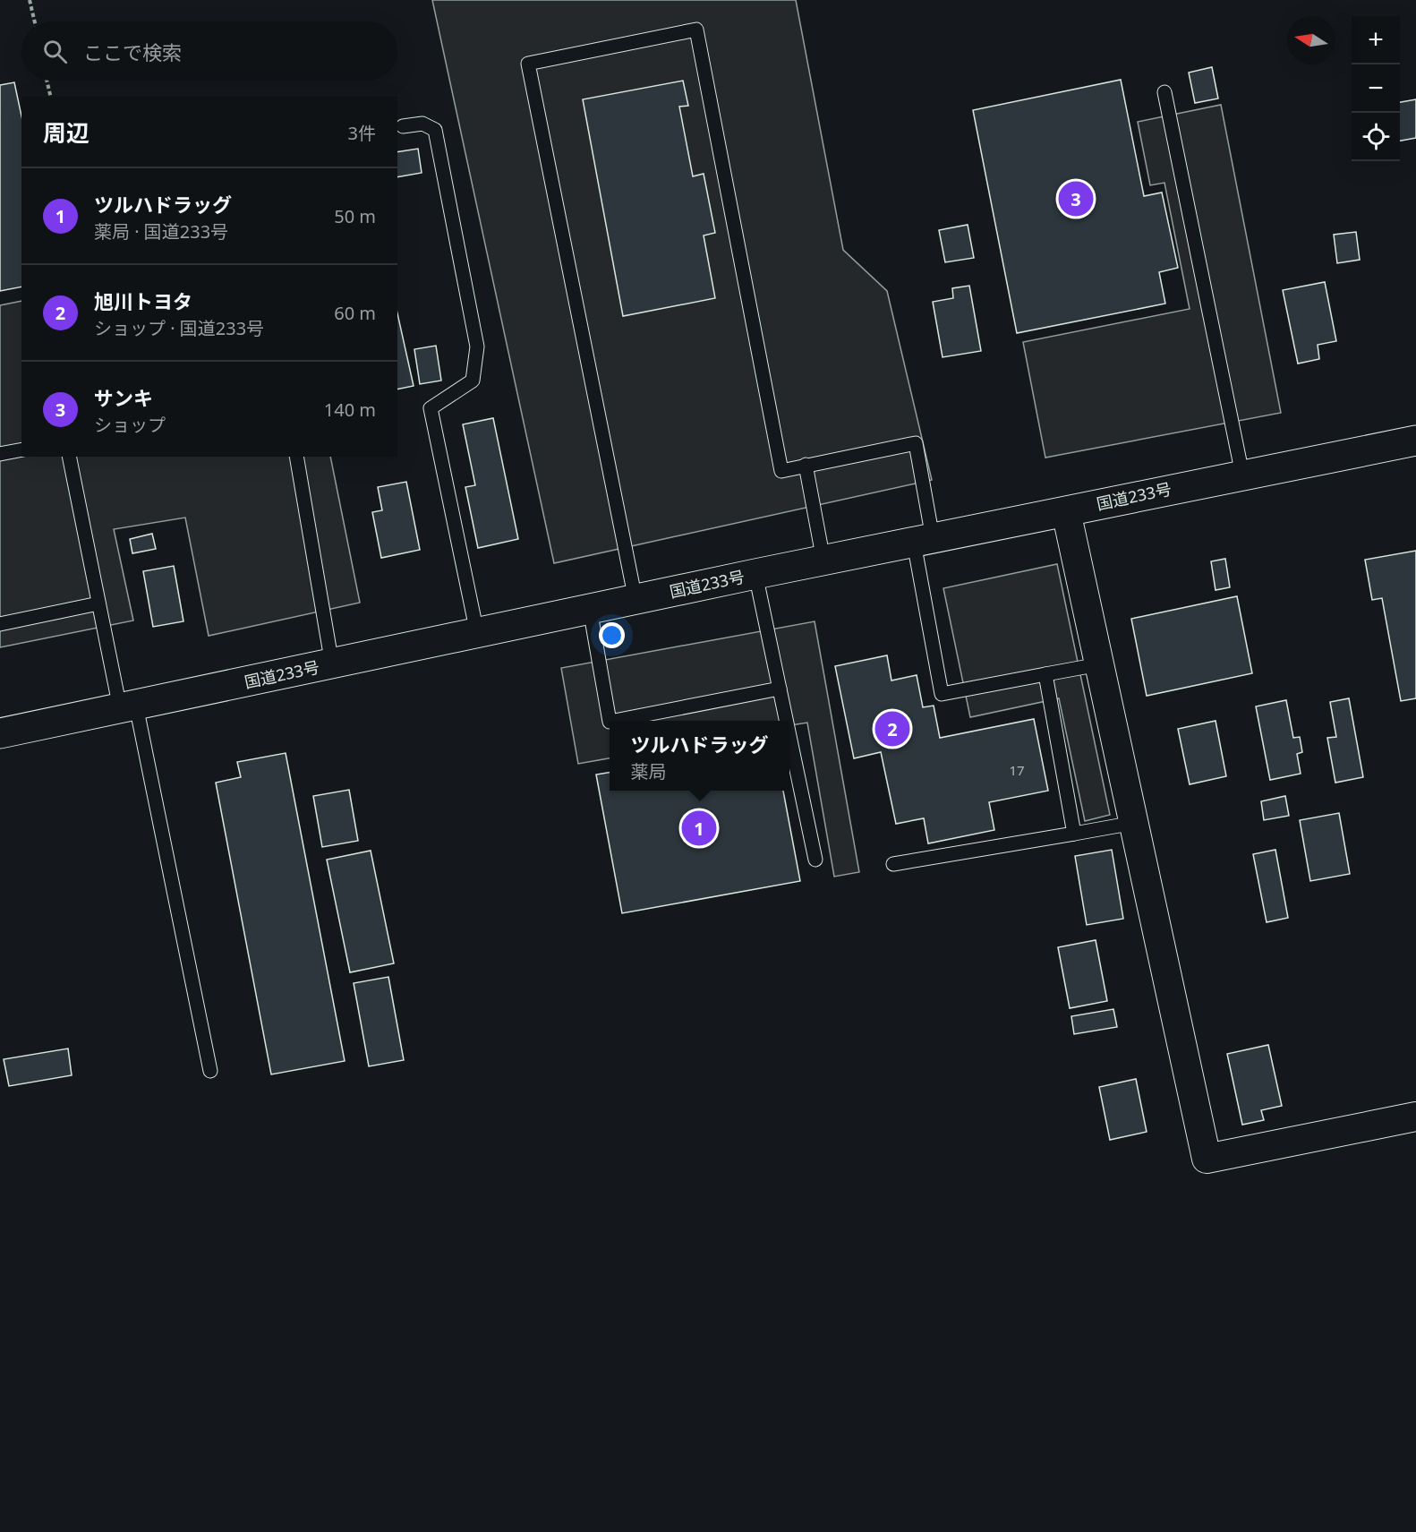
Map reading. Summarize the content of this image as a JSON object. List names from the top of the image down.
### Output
{
  "streets": {
    "highway": ["国道233号"]
  },
  "house_numbers": ["17"],
  "north": "left",
  "page": {
    "map_buttons": ["+", "−"],
    "search": "ここで検索",
    "heading": ["周辺", "3件"],
    "list": [
      {
        "mark": "1",
        "name": "ツルハドラッグ",
        "note": "薬局 · 国道233号",
        "value": "50 m"
      },
      {
        "mark": "2",
        "name": "旭川トヨタ",
        "note": "ショップ · 国道233号",
        "value": "60 m"
      },
      {
        "mark": "3",
        "name": "サンキ",
        "note": "ショップ",
        "value": "140 m"
      }
    ],
    "pins": ["3", "2", "1"],
    "popup": ["ツルハドラッグ", "薬局"]
  }
}
